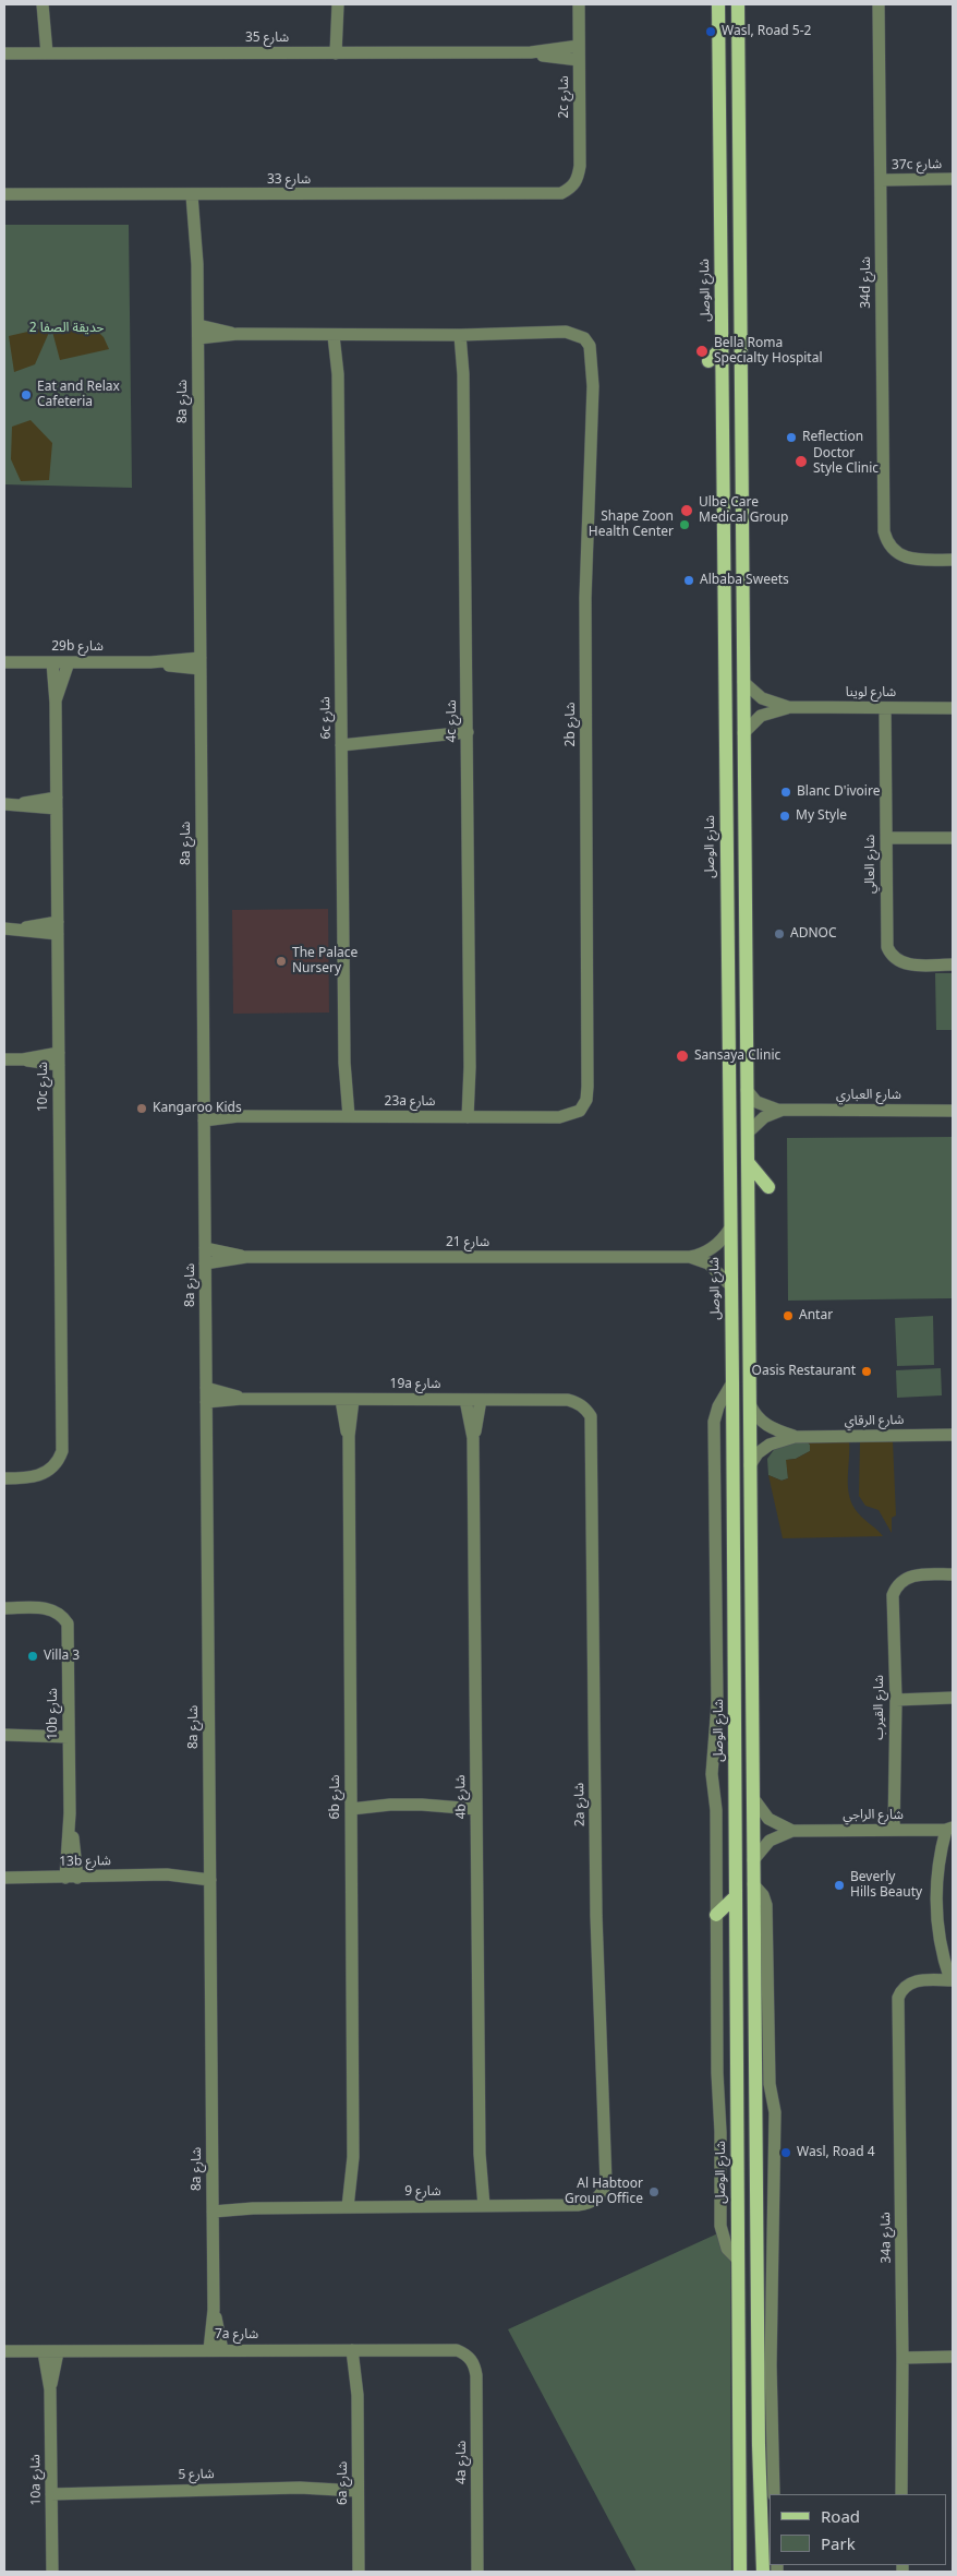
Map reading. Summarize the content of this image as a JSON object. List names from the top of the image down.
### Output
{
  "streets": {
    "main road": ["شارع الوصل"],
    "street": [
      "شارع 35",
      "2c شارع",
      "37c شارع",
      "شارع 33",
      "34d شارع",
      "8a شارع",
      "29b شارع",
      "شارع لوينا",
      "6c شارع",
      "4c شارع",
      "2b شارع",
      "شارع العالي",
      "10c شارع",
      "شارع العباري",
      "23a شارع",
      "شارع 21",
      "19a شارع",
      "شارع الرقاي",
      "شارع القيرب",
      "10b شارع",
      "6b شارع",
      "4b شارع",
      "2a شارع",
      "شارع الراجي",
      "13b شارع",
      "شارع 9",
      "34a شارع",
      "7a شارع",
      "4a شارع",
      "شارع 5",
      "10a شارع",
      "6a شارع"
    ]
  },
  "crossings": [
    ["شارع 35", "2c شارع"],
    ["2c شارع", "شارع 33"],
    ["37c شارع", "34d شارع"],
    ["شارع 33", "8a شارع"],
    ["شارع الوصل", "شارع 21"],
    ["8a شارع", "29b شارع"],
    ["8a شارع", "23a شارع"],
    ["8a شارع", "شارع 21"],
    ["8a شارع", "19a شارع"],
    ["8a شارع", "13b شارع"],
    ["8a شارع", "شارع 9"],
    ["8a شارع", "7a شارع"],
    ["29b شارع", "10c شارع"],
    ["شارع لوينا", "شارع العالي"],
    ["6c شارع", "23a شارع"],
    ["4c شارع", "2b شارع"],
    ["4c شارع", "23a شارع"],
    ["2b شارع", "23a شارع"],
    ["19a شارع", "6b شارع"],
    ["19a شارع", "4b شارع"],
    ["19a شارع", "2a شارع"],
    ["شارع القيرب", "شارع الراجي"],
    ["10b شارع", "13b شارع"],
    ["6b شارع", "شارع 9"],
    ["4b شارع", "شارع 9"],
    ["2a شارع", "شارع 9"],
    ["7a شارع", "4a شارع"],
    ["7a شارع", "10a شارع"],
    ["7a شارع", "6a شارع"],
    ["شارع 5", "10a شارع"],
    ["شارع 5", "6a شارع"]
  ],
  "parks": ["حديقة الصفا 2"],
  "places": [
    "Wasl, Road 5-2",
    "Bella Roma Specialty Hospital",
    "Eat and Relax Cafeteria",
    "Reflection",
    "Doctor Style Clinic",
    "Ulbe Care Medical Group",
    "Shape Zoon Health Center",
    "Albaba Sweets",
    "Blanc D'ivoire",
    "My Style",
    "ADNOC",
    "The Palace Nursery",
    "Sansaya Clinic",
    "Kangaroo Kids",
    "Antar",
    "Oasis Restaurant",
    "Villa 3",
    "Beverly Hills Beauty",
    "Wasl, Road 4",
    "Al Habtoor Group Office"
  ],
  "legend": ["Road", "Park"]
}
